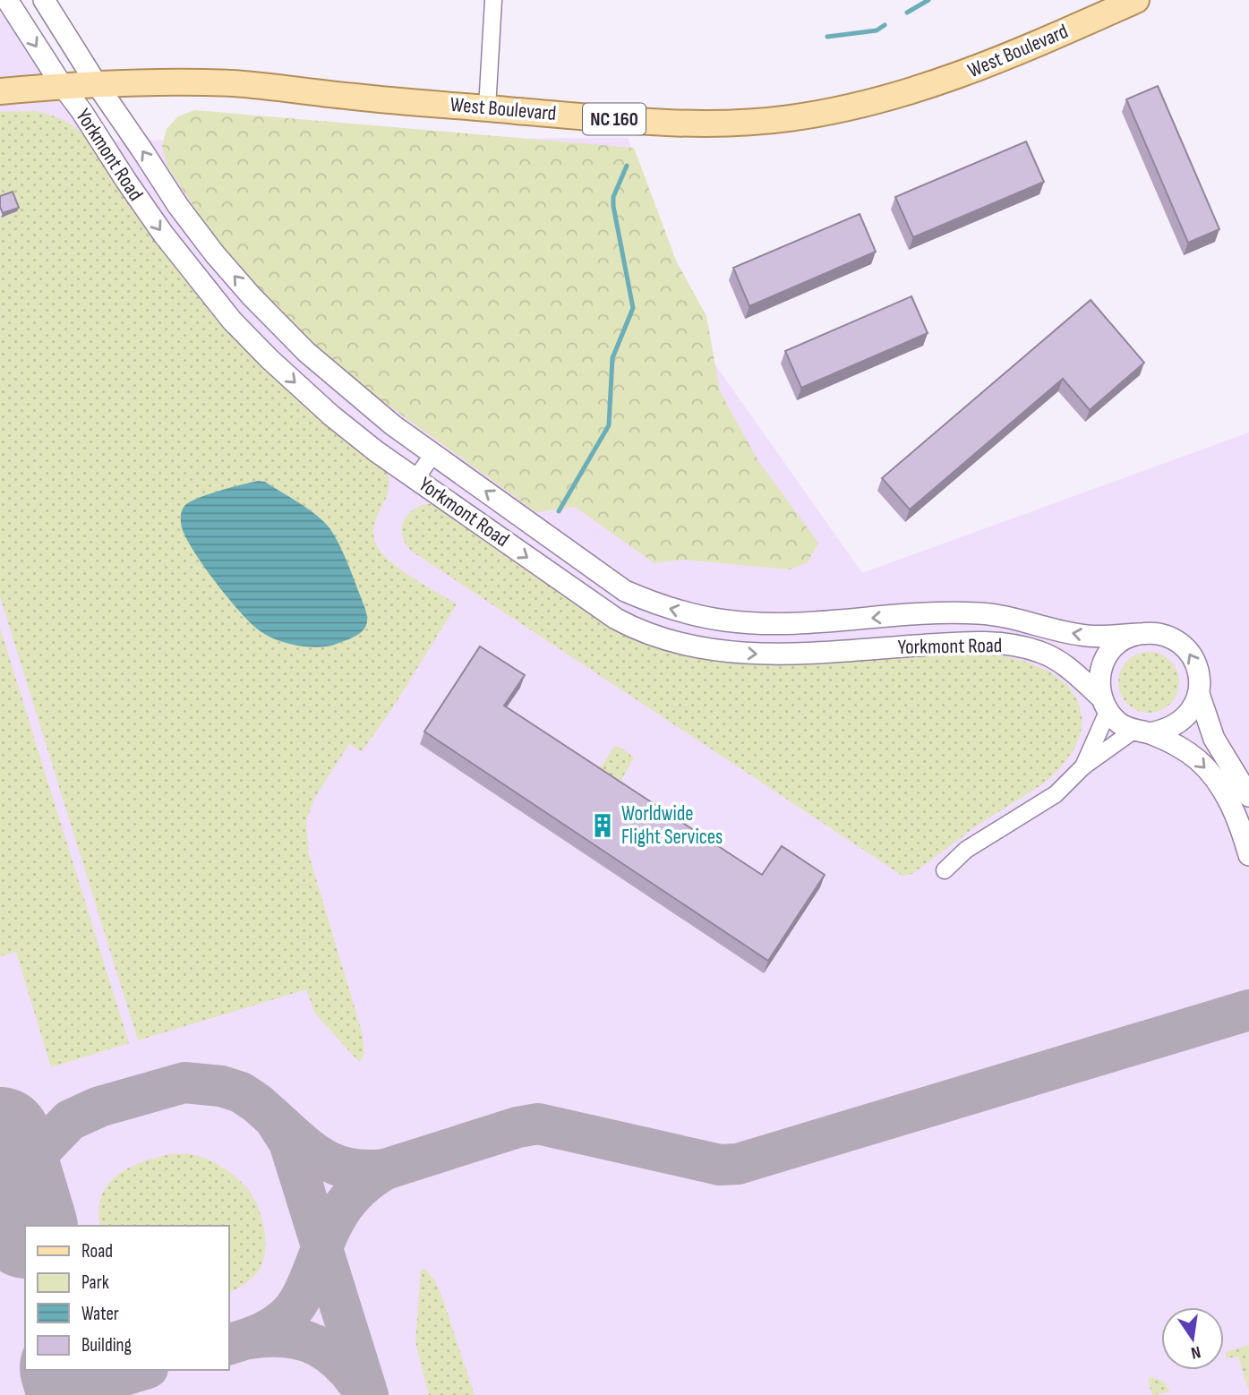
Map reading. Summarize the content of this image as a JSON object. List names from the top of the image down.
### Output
{
  "streets": {
    "main road": ["West Boulevard", "NC 160"],
    "street": ["Yorkmont Road"]
  },
  "crossings": [
    ["West Boulevard", "Yorkmont Road"]
  ],
  "places": {
    "building": ["Worldwide Flight Services"]
  },
  "legend": [
    "Road",
    "Park",
    "Water",
    "Building"
  ],
  "north": "bottom"
}
